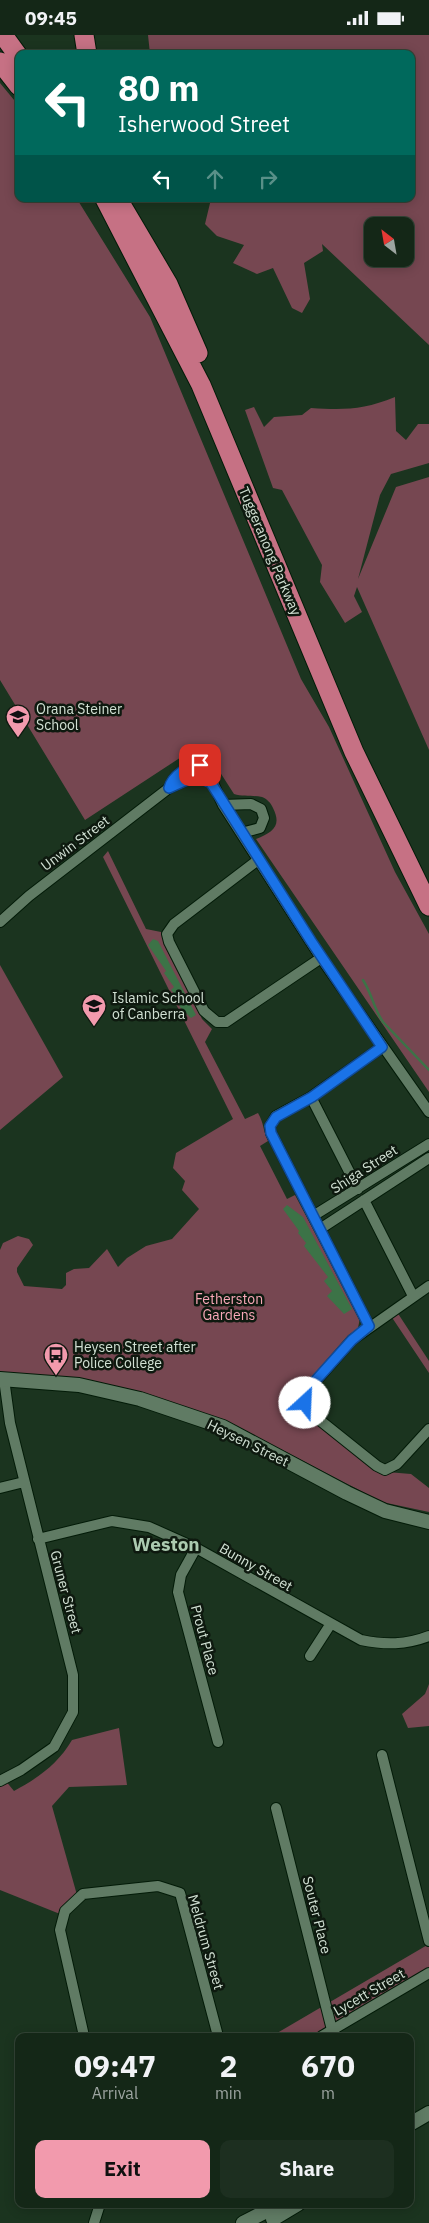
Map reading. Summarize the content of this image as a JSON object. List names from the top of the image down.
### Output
{
  "streets": {
    "highway": ["Tuggeranong Parkway"],
    "main road": ["Heysen Street"],
    "street": [
      "Unwin Street",
      "Shiga Street",
      "Bunny Street",
      "Gruner Street",
      "Prout Place",
      "Souter Place",
      "Meldrum Street",
      "Lycett Street"
    ]
  },
  "crossings": [
    ["Heysen Street", "Gruner Street"],
    ["Bunny Street", "Gruner Street"],
    ["Bunny Street", "Prout Place"],
    ["Souter Place", "Lycett Street"]
  ],
  "districts": ["Weston"],
  "parks": ["Fetherston Gardens"],
  "places": {
    "school or university": ["Orana Steiner School", "Islamic School of Canberra"],
    "bus stop": ["Heysen Street after Police College"]
  },
  "north": "top left",
  "page": {
    "status": "09:45",
    "turn": ["80 m", "Isherwood Street"],
    "eta": [
      "09:47",
      "Arrival",
      "2",
      "min",
      "670",
      "m"
    ],
    "buttons": ["Exit", "Share"]
  }
}
